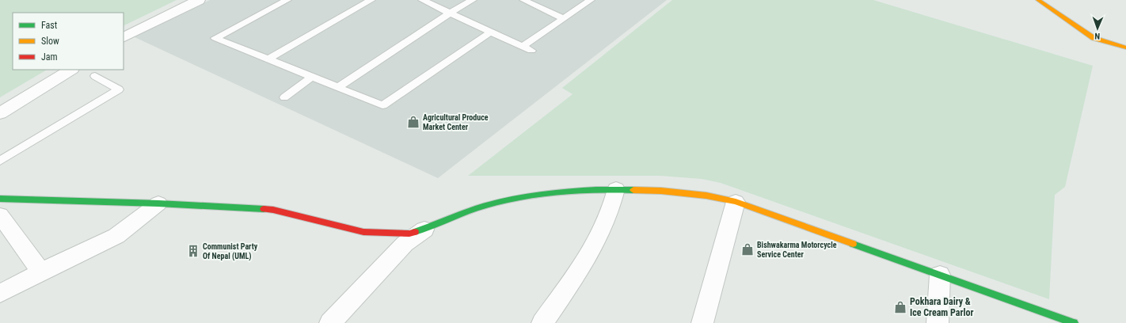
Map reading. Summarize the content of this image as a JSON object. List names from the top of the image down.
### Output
{
  "places": {
    "shop": ["Agricultural Produce Market Center", "Bishwakarma Motorcycle Service Center", "Pokhara Dairy & Ice Cream Parlor"],
    "building": ["Communist Party Of Nepal (UML)"]
  },
  "legend": ["Fast", "Slow", "Jam"],
  "north": "bottom"
}
